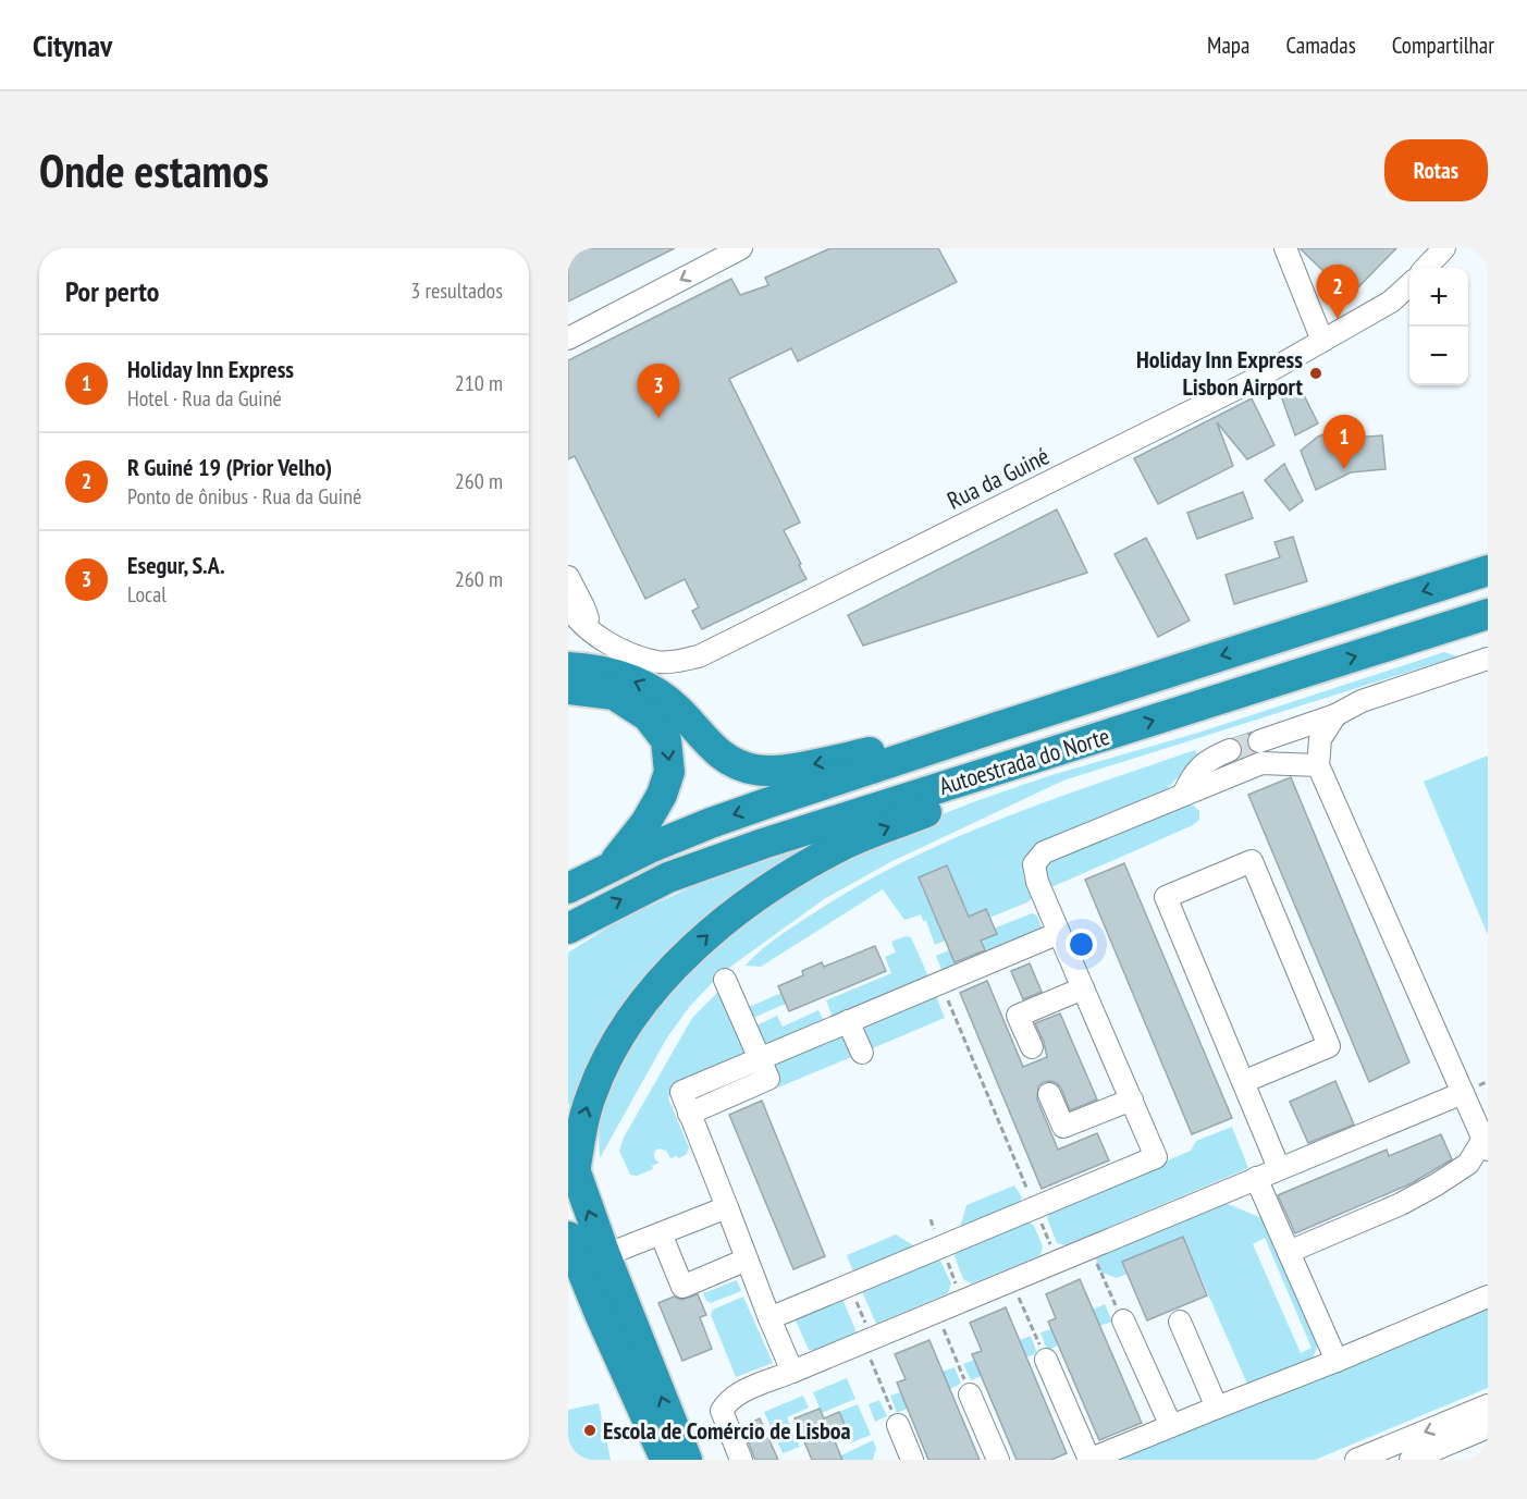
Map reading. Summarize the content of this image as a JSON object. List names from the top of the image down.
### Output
{
  "streets": {
    "highway": ["Autoestrada do Norte"],
    "street": ["Rua da Guiné"]
  },
  "places": ["Holiday Inn Express Lisbon Airport", "Escola de Comércio de Lisboa"],
  "page": {
    "header": "Citynav",
    "nav": ["Mapa", "Camadas", "Compartilhar"],
    "buttons": "Rotas",
    "title": "Onde estamos",
    "heading": ["Por perto", "3 resultados"],
    "pins": ["2", "3", "1"],
    "map_buttons": ["+", "−"],
    "list": [
      {
        "mark": "1",
        "name": "Holiday Inn Express",
        "note": "Hotel · Rua da Guiné",
        "value": "210 m"
      },
      {
        "mark": "2",
        "name": "R Guiné 19 (Prior Velho)",
        "note": "Ponto de ônibus · Rua da Guiné",
        "value": "260 m"
      },
      {
        "mark": "3",
        "name": "Esegur, S.A.",
        "note": "Local",
        "value": "260 m"
      }
    ]
  }
}
